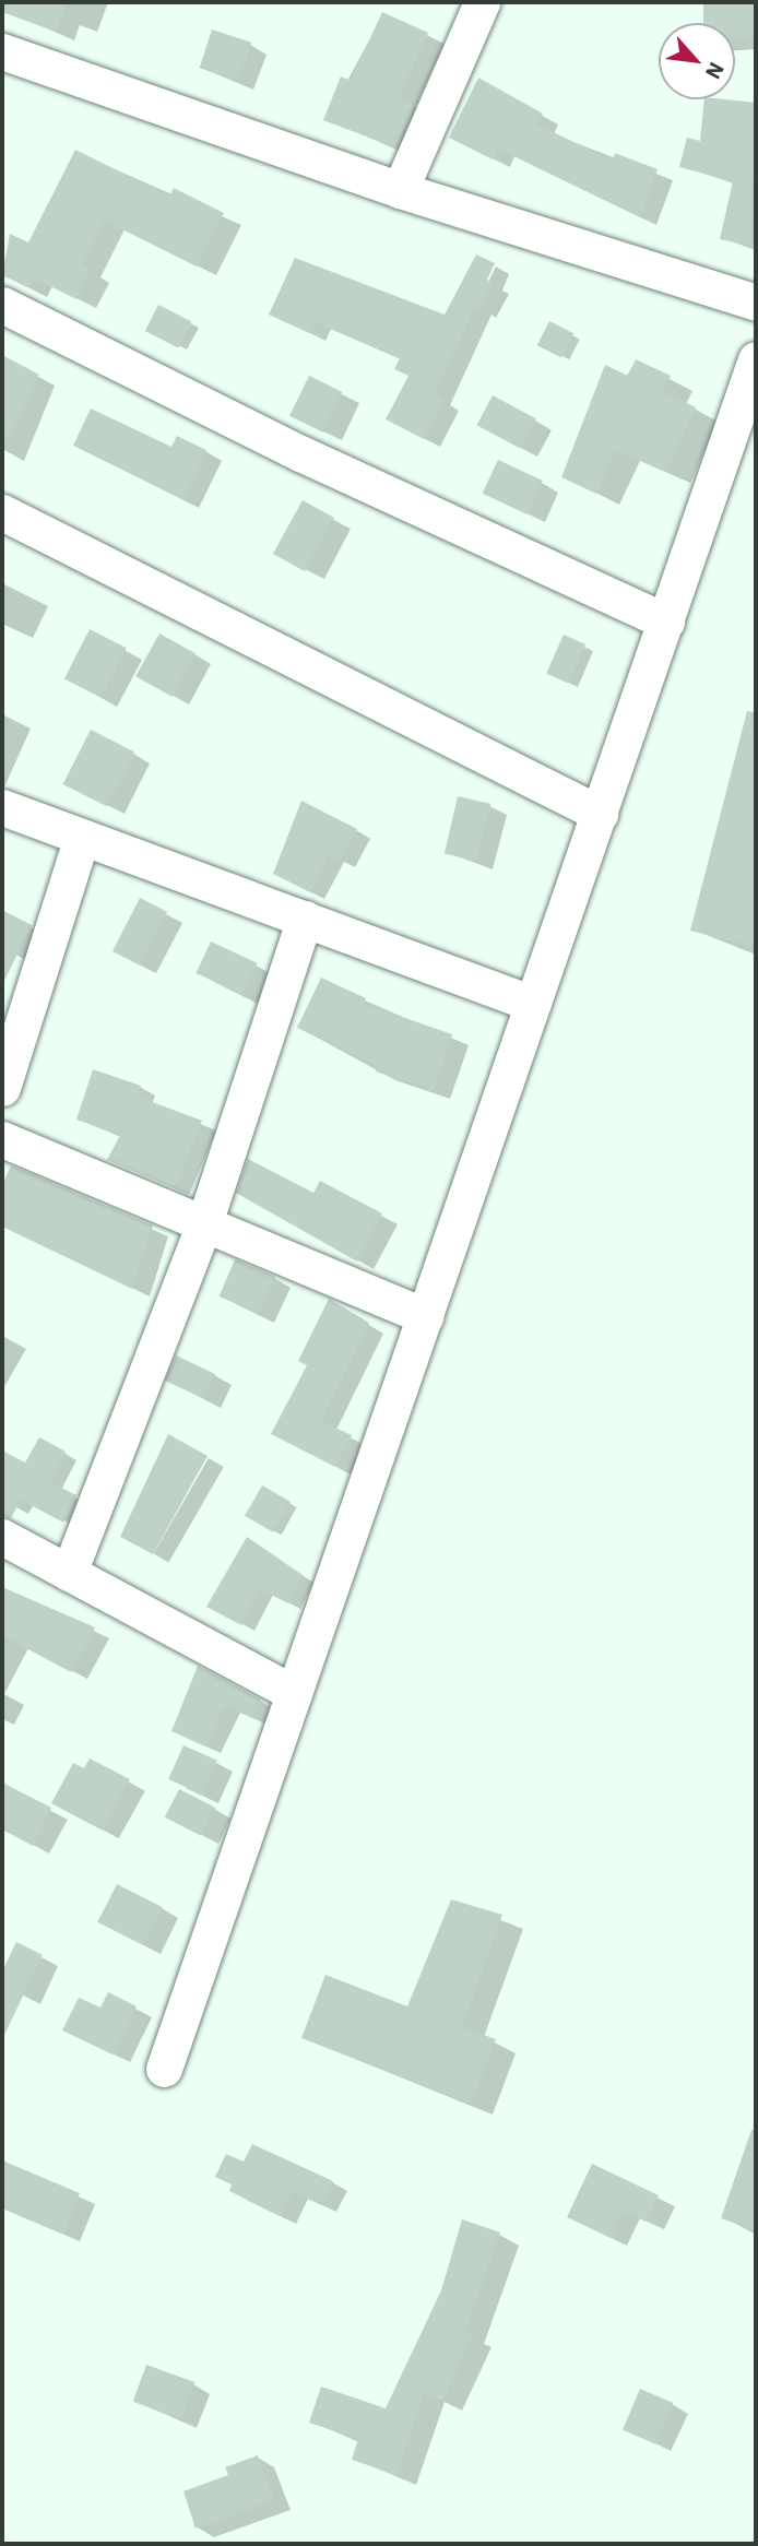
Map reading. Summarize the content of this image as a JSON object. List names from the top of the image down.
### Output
{
  "north": "bottom right"
}
